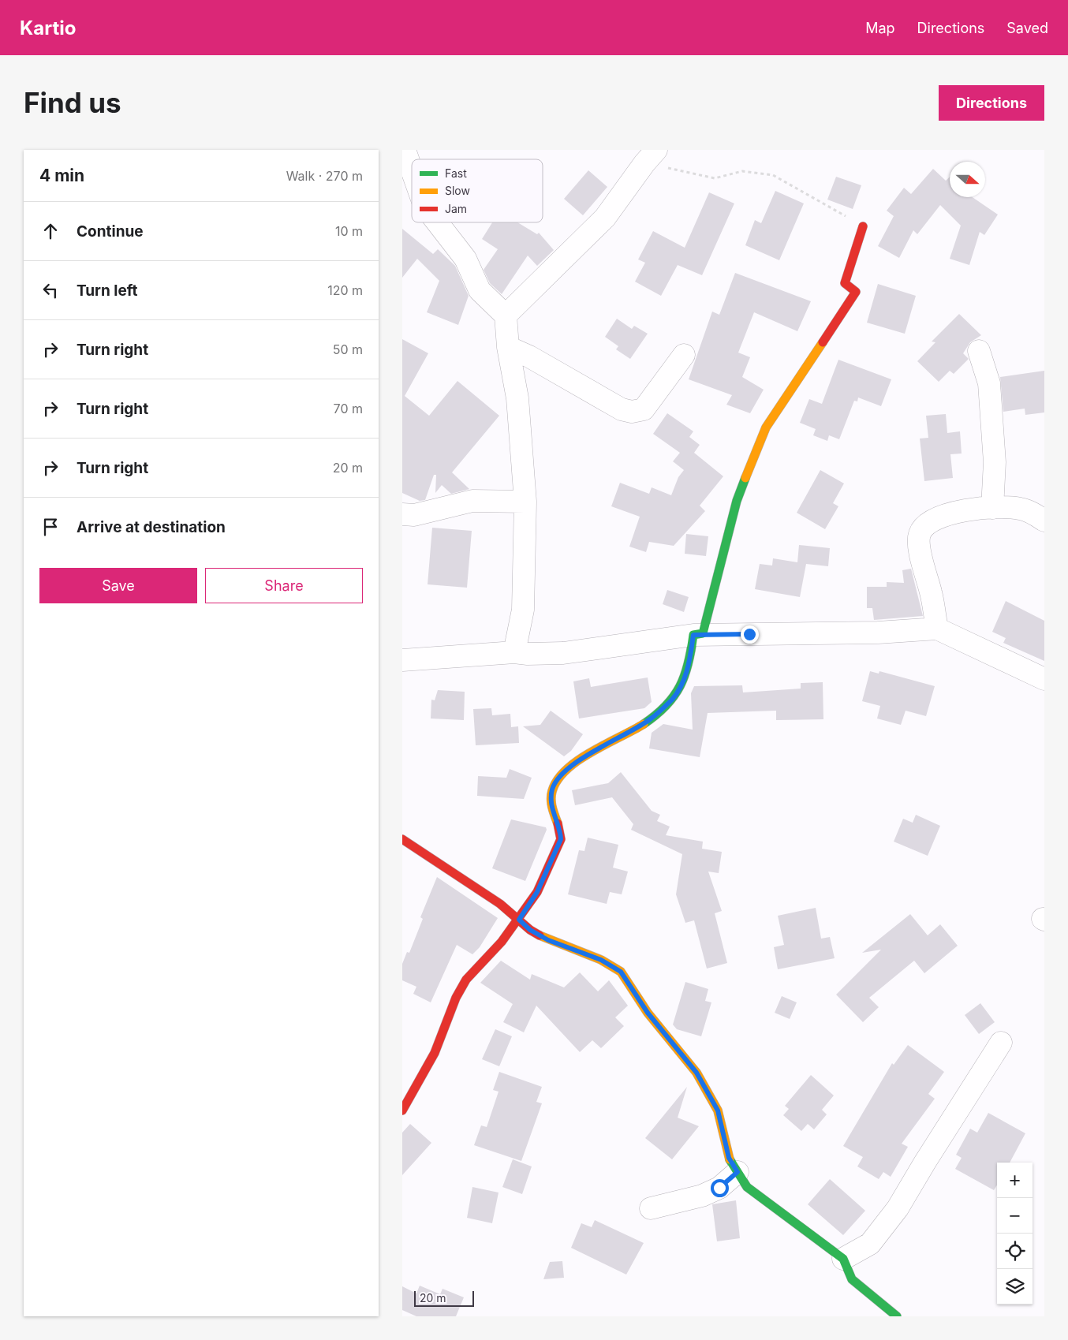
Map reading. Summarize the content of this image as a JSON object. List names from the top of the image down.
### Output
{
  "legend": ["Fast", "Slow", "Jam"],
  "scale_bar": "20 m",
  "north": "right",
  "page": {
    "header": "Kartio",
    "nav": ["Map", "Directions", "Saved"],
    "buttons": [
      "Directions",
      ["Save", "Share"]
    ],
    "title": "Find us",
    "heading": ["4 min", "Walk · 270 m"],
    "list": [
      ["Continue", "10 m"],
      ["Turn left", "120 m"],
      ["Turn right", "50 m"],
      ["Turn right", "70 m"],
      ["Turn right", "20 m"],
      "Arrive at destination"
    ],
    "map_buttons": ["+", "−"],
    "scale": "20 m"
  }
}
